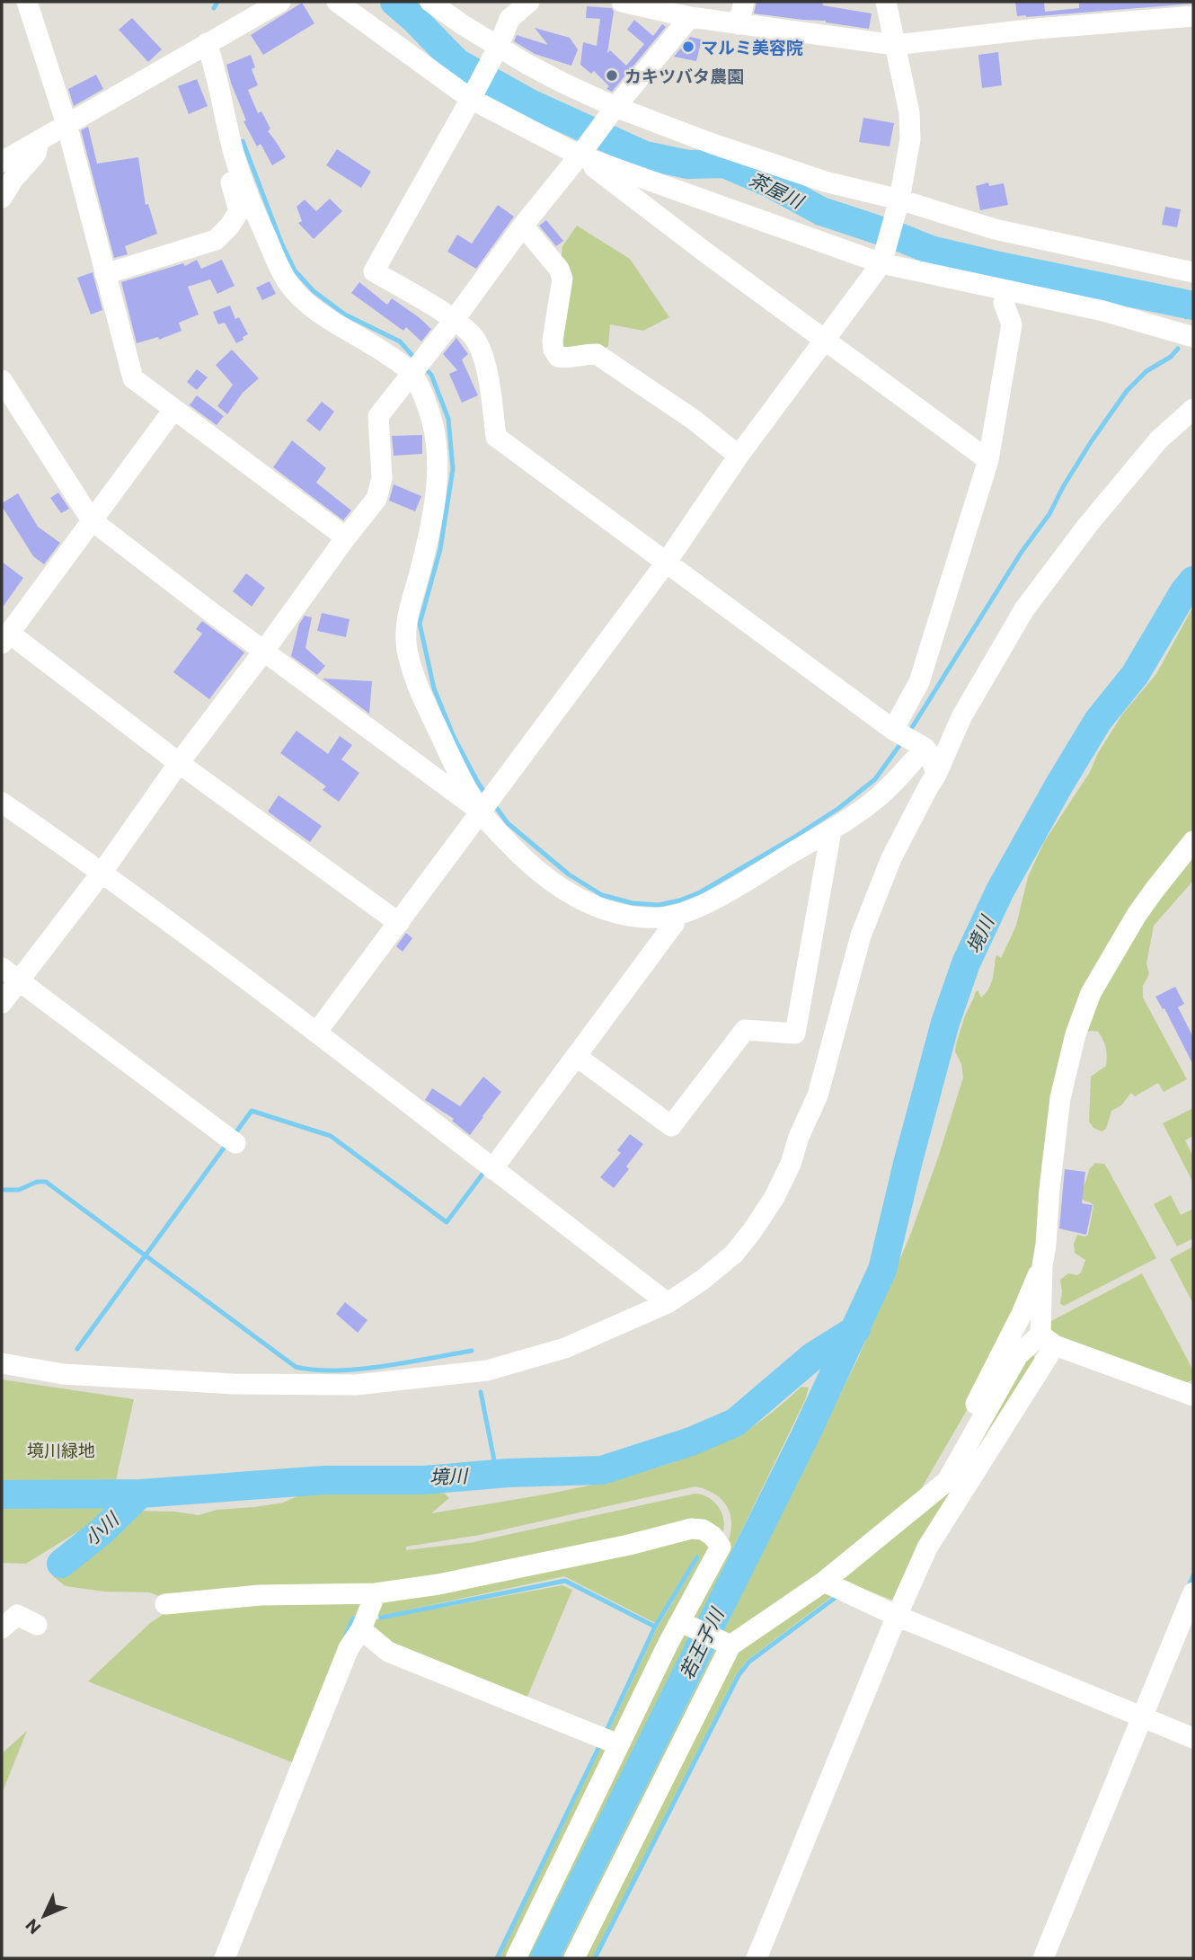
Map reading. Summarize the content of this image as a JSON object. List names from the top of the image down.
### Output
{
  "water": [
    "茶屋川",
    "境川",
    "小川",
    "若王子川"
  ],
  "parks": ["境川緑地"],
  "places": ["マルミ美容院", "カキツバタ農園"],
  "north": "bottom left"
}
